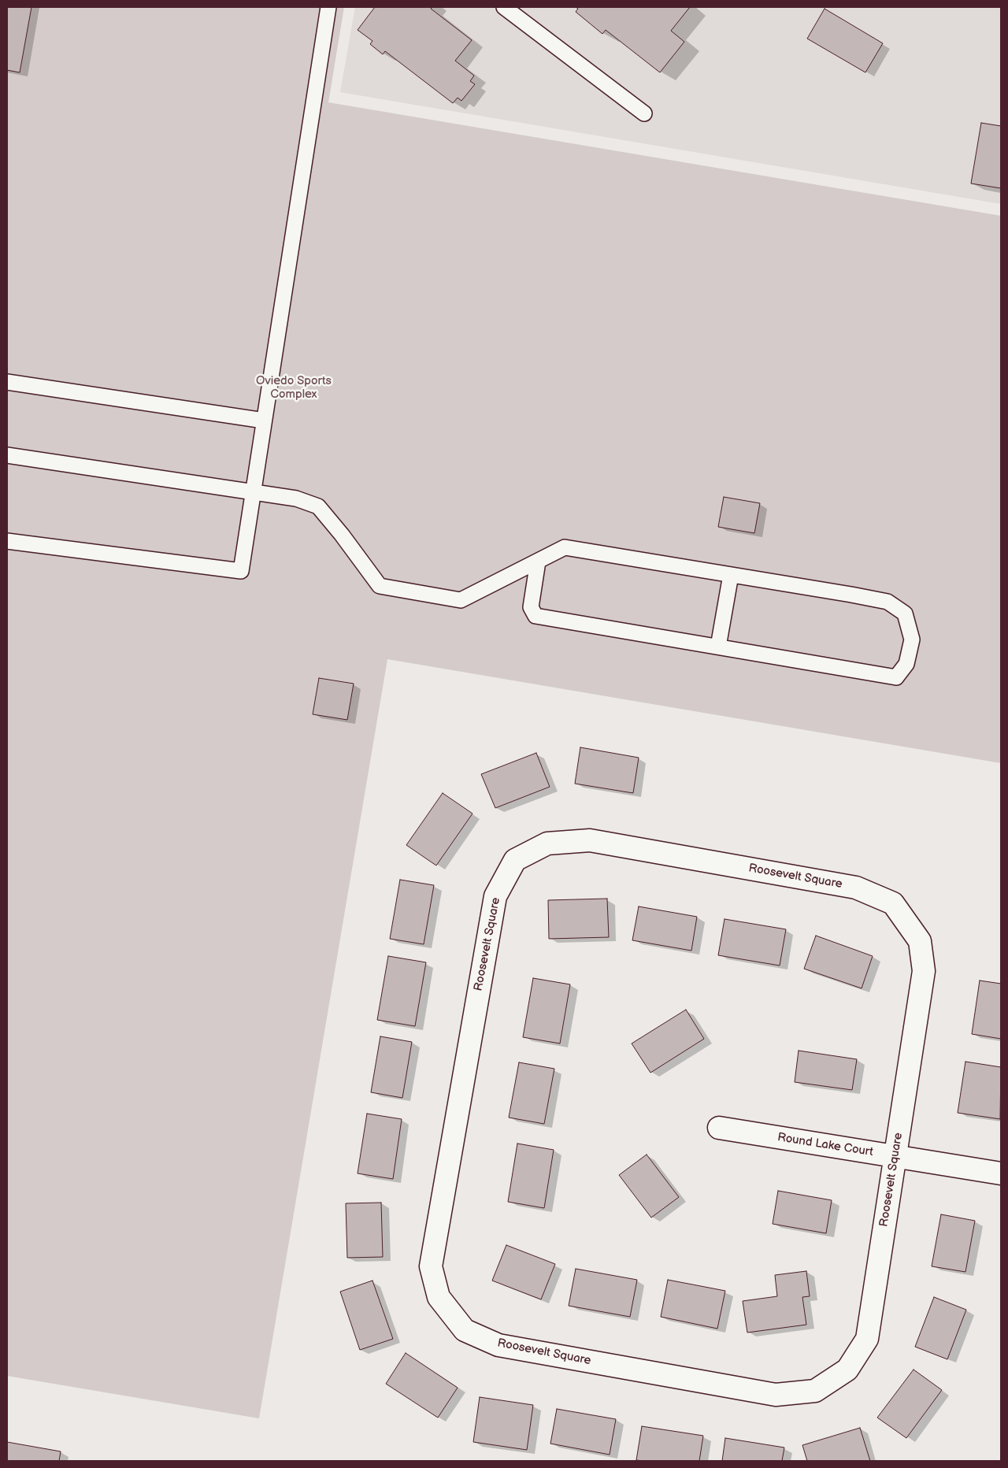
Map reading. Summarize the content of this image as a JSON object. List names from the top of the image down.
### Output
{
  "streets": {
    "street": ["Roosevelt Square", "Round Lake Court"]
  },
  "crossings": [
    ["Roosevelt Square", "Round Lake Court"]
  ],
  "parks": ["Oviedo Sports Complex"]
}
